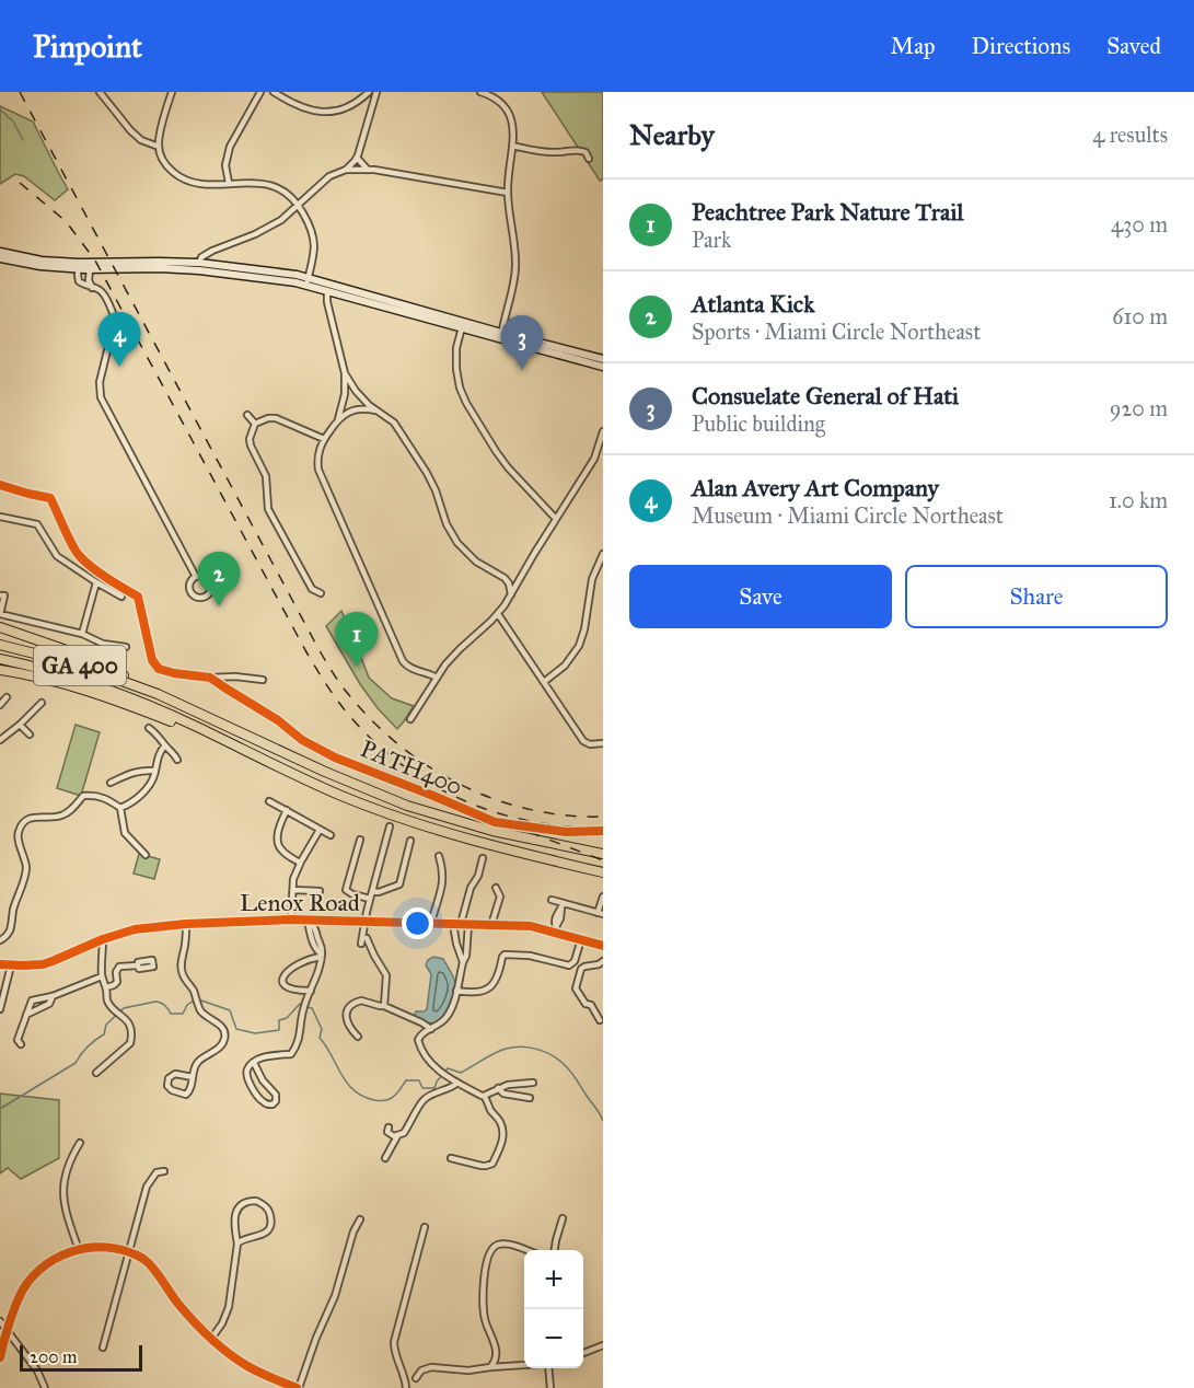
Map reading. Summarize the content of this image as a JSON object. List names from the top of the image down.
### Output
{
  "streets": {
    "highway": ["GA 400"],
    "main road": ["Lenox Road"],
    "cycle path": ["PATH400"]
  },
  "scale_bar": "200 m",
  "page": {
    "header": "Pinpoint",
    "nav": ["Map", "Directions", "Saved"],
    "heading": ["Nearby", "4 results"],
    "list": [
      {
        "mark": "1",
        "name": "Peachtree Park Nature Trail",
        "note": "Park",
        "value": "430 m"
      },
      {
        "mark": "2",
        "name": "Atlanta Kick",
        "note": "Sports · Miami Circle Northeast",
        "value": "610 m"
      },
      {
        "mark": "3",
        "name": "Consuelate General of Hati",
        "note": "Public building",
        "value": "920 m"
      },
      {
        "mark": "4",
        "name": "Alan Avery Art Company",
        "note": "Museum · Miami Circle Northeast",
        "value": "1.0 km"
      }
    ],
    "pins": [
      "4",
      "3",
      "2",
      "1"
    ],
    "buttons": ["Save", "Share"],
    "map_buttons": ["+", "−"],
    "scale": "200 m"
  }
}
